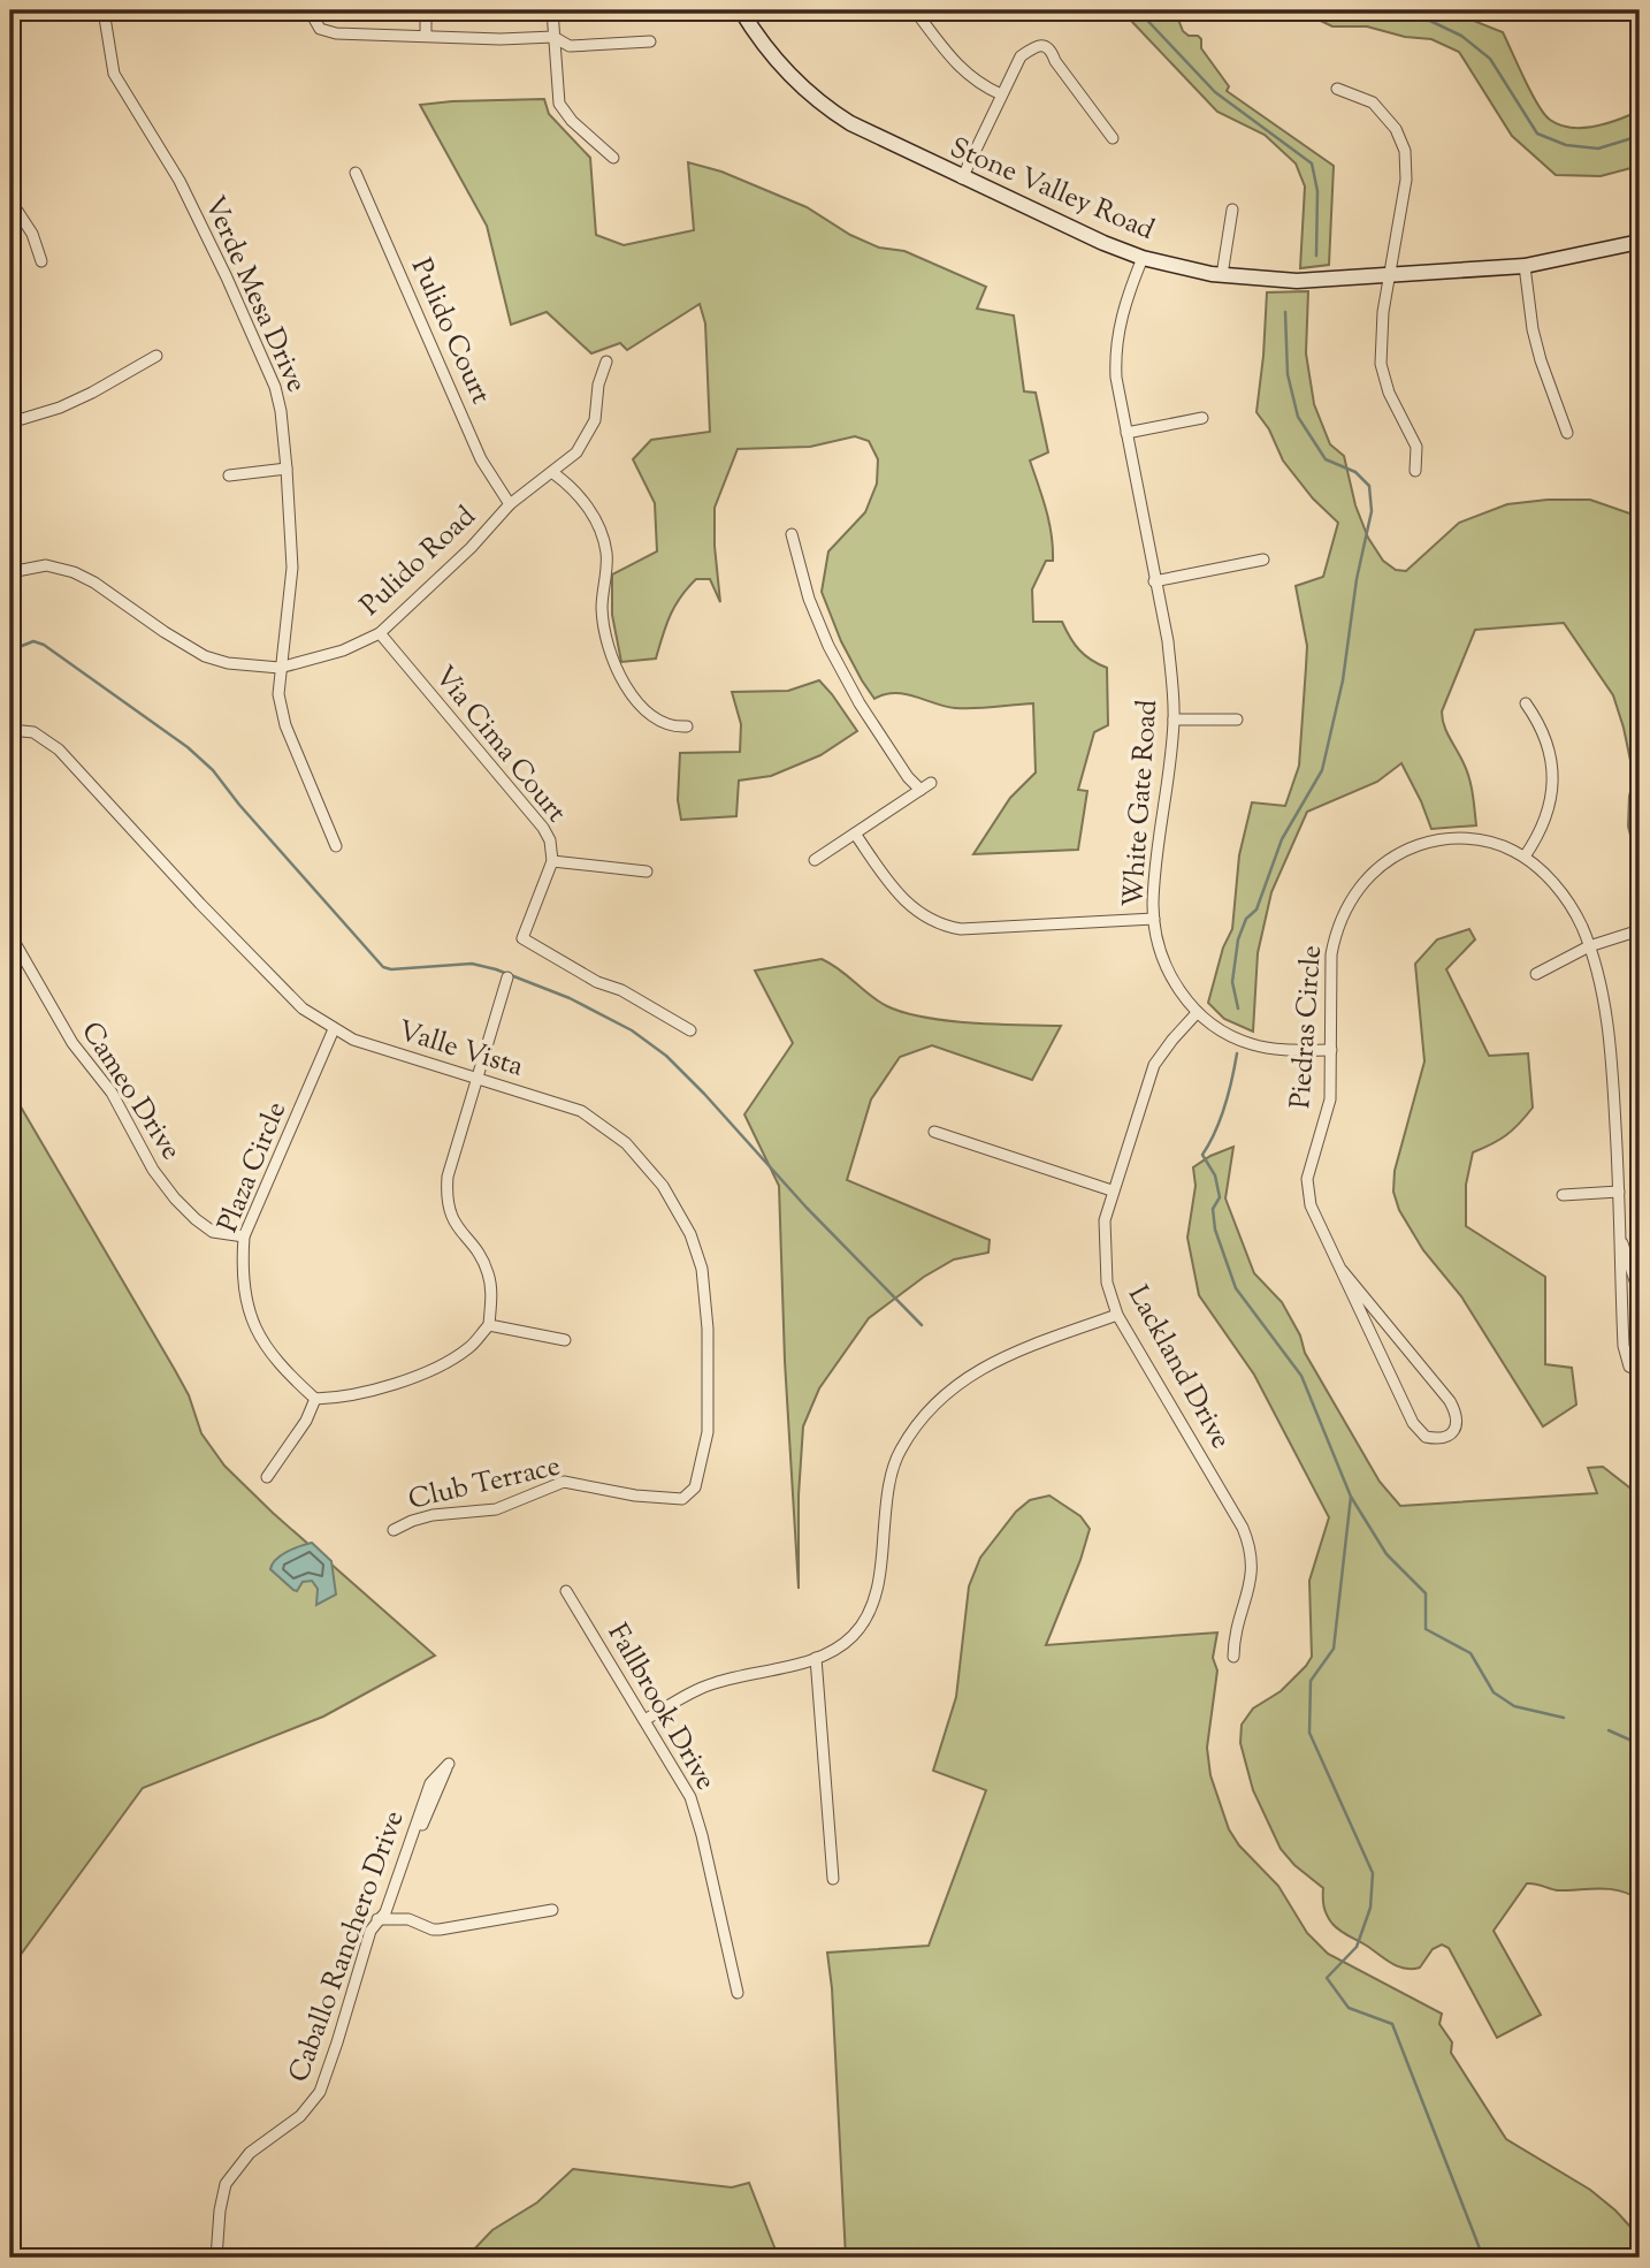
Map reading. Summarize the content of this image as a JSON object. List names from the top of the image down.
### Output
{
  "streets": {
    "street": [
      "Stone Valley Road",
      "Verde Mesa Drive",
      "Pulido Court",
      "Pulido Road",
      "Via Cima Court",
      "White Gate Road",
      "Piedras Circle",
      "Valle Vista",
      "Cameo Drive",
      "Plaza Circle",
      "Lackland Drive",
      "Club Terrace",
      "Fallbrook Drive",
      "Caballo Ranchero Drive"
    ]
  },
  "crossings": [
    ["Stone Valley Road", "White Gate Road"],
    ["Verde Mesa Drive", "Pulido Road"],
    ["Pulido Court", "Pulido Road"],
    ["Pulido Road", "Via Cima Court"],
    ["White Gate Road", "Piedras Circle"],
    ["White Gate Road", "Lackland Drive"],
    ["Valle Vista", "Plaza Circle"],
    ["Valle Vista", "Club Terrace"],
    ["Cameo Drive", "Plaza Circle"]
  ]
}
